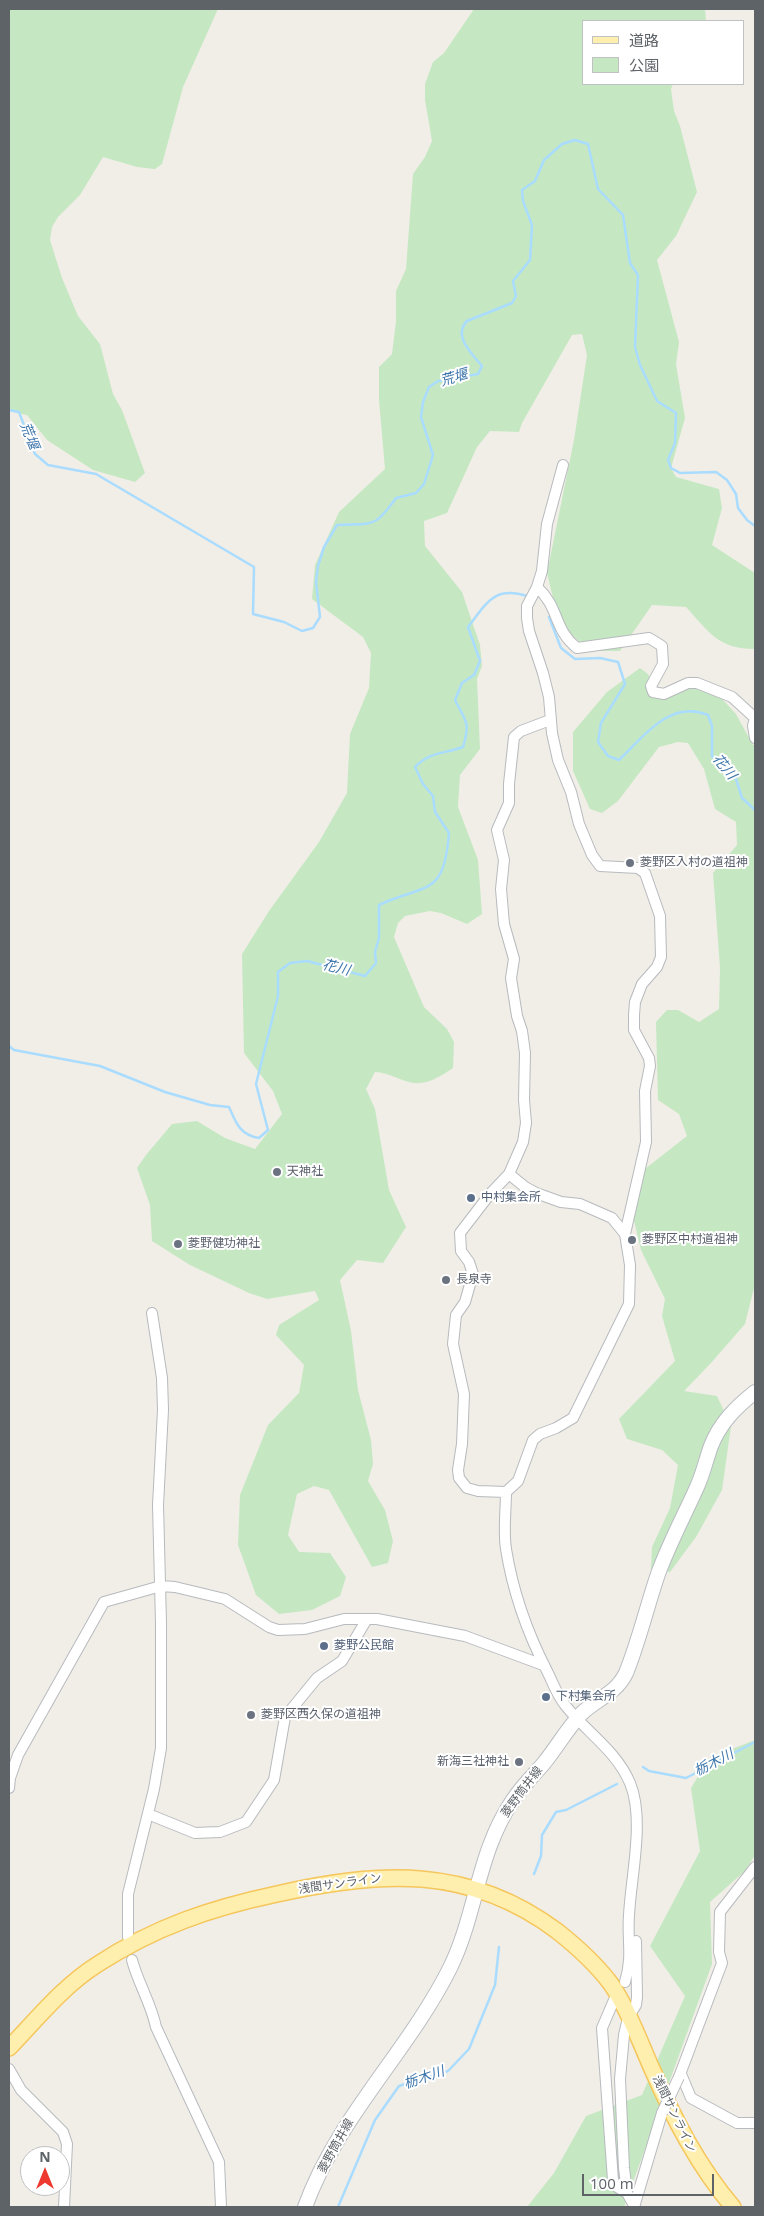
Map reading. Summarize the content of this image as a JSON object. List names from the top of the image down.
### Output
{
  "streets": {
    "main road": ["菱野筒井線", "浅間サンライン"]
  },
  "crossings": [
    ["菱野筒井線", "浅間サンライン"]
  ],
  "water": ["荒堰", "花川", "栃木川"],
  "places": [
    "菱野区入村の道祖神",
    "天神社",
    "中村集会所",
    "菱野区中村道祖神",
    "菱野健功神社",
    "長泉寺",
    "菱野公民館",
    "下村集会所",
    "菱野区西久保の道祖神",
    "新海三社神社"
  ],
  "legend": ["道路", "公園"],
  "scale_bar": "100 m",
  "north": "top"
}
